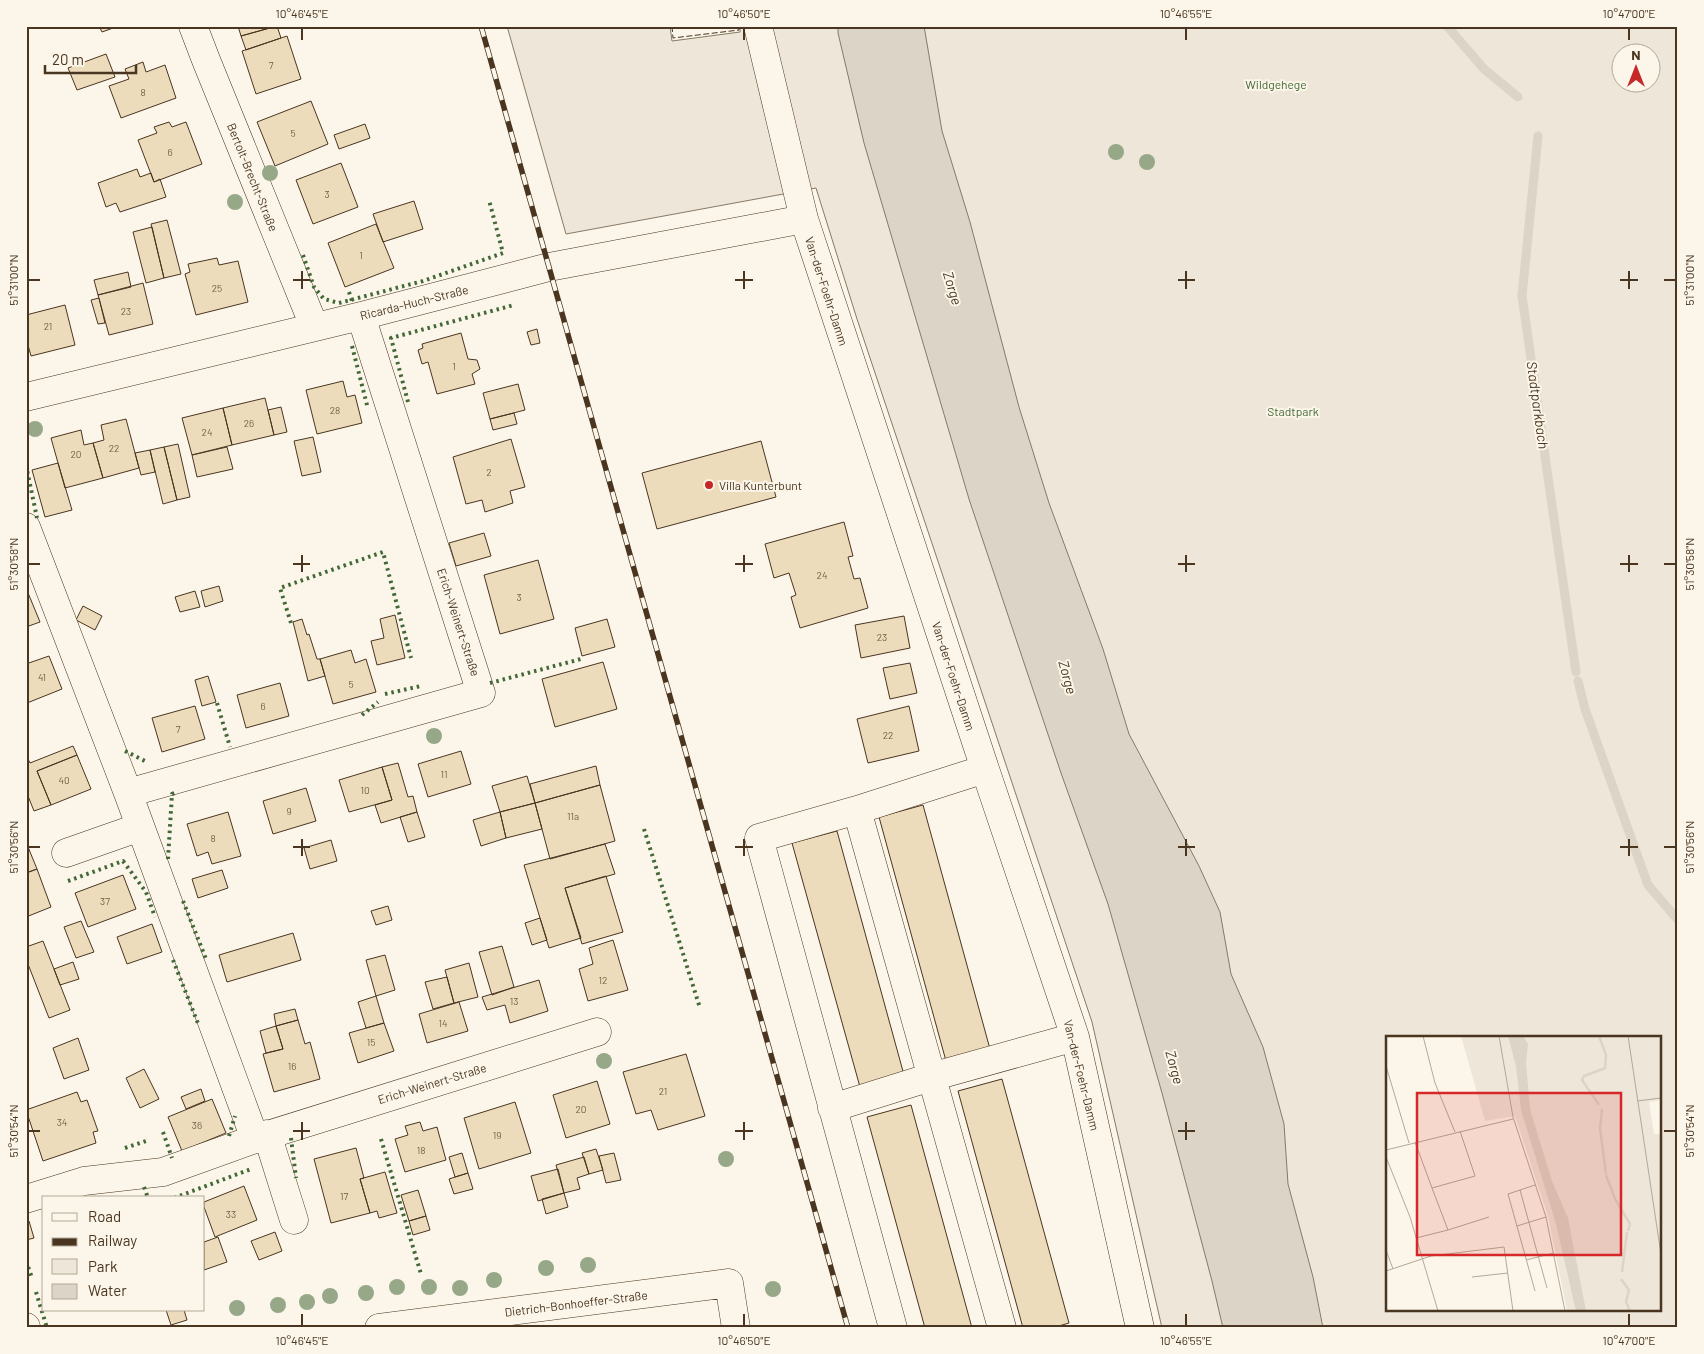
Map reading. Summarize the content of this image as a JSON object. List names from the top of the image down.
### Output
{
  "streets": {
    "street": [
      "Bertolt-Brecht-Straße",
      "Van-der-Foehr-Damm",
      "Ricarda-Huch-Straße",
      "Erich-Weinert-Straße",
      "Dietrich-Bonhoeffer-Straße"
    ]
  },
  "crossings": [
    ["Bertolt-Brecht-Straße", "Ricarda-Huch-Straße"],
    ["Van-der-Foehr-Damm", "Ricarda-Huch-Straße"],
    ["Ricarda-Huch-Straße", "Erich-Weinert-Straße"]
  ],
  "water": ["Zorge", "Stadtparkbach"],
  "parks": ["Wildgehege", "Stadtpark"],
  "places": ["Villa Kunterbunt"],
  "house_numbers": [
    "7",
    "8",
    "5",
    "6",
    "3",
    "1",
    "25",
    "23",
    "21",
    "1",
    "28",
    "26",
    "24",
    "22",
    "20",
    "2",
    "24",
    "3",
    "23",
    "41",
    "5",
    "6",
    "7",
    "22",
    "11",
    "40",
    "10",
    "9",
    "11a",
    "8",
    "37",
    "12",
    "13",
    "14",
    "15",
    "16",
    "21",
    "20",
    "34",
    "36",
    "19",
    "18",
    "17",
    "33"
  ],
  "legend": [
    "Road",
    "Railway",
    "Park",
    "Water"
  ],
  "scale_bar": "20 m",
  "north": "top",
  "coordinates": [
    "10°46'45\"E",
    "10°46'50\"E",
    "10°46'55\"E",
    "10°47'00\"E",
    "51°31'00\"N",
    "51°30'58\"N",
    "51°30'56\"N",
    "51°30'54\"N"
  ]
}
